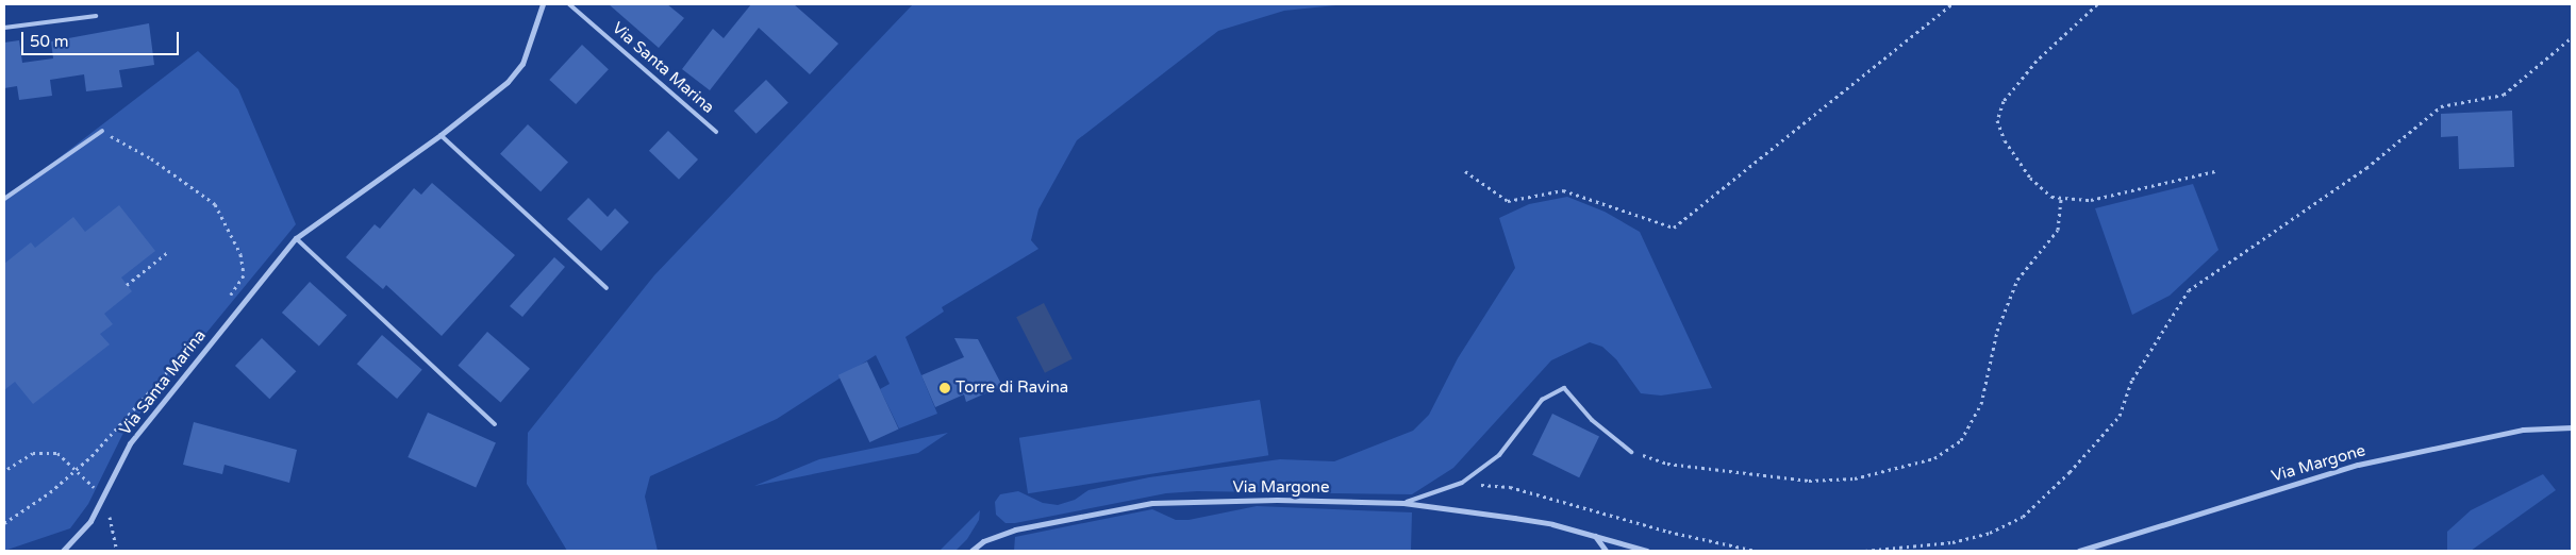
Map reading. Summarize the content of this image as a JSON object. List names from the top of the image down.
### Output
{
  "streets": {
    "street": ["Via Santa Marina", "Via Margone"]
  },
  "places": ["Torre di Ravina"],
  "scale_bar": "50 m"
}
